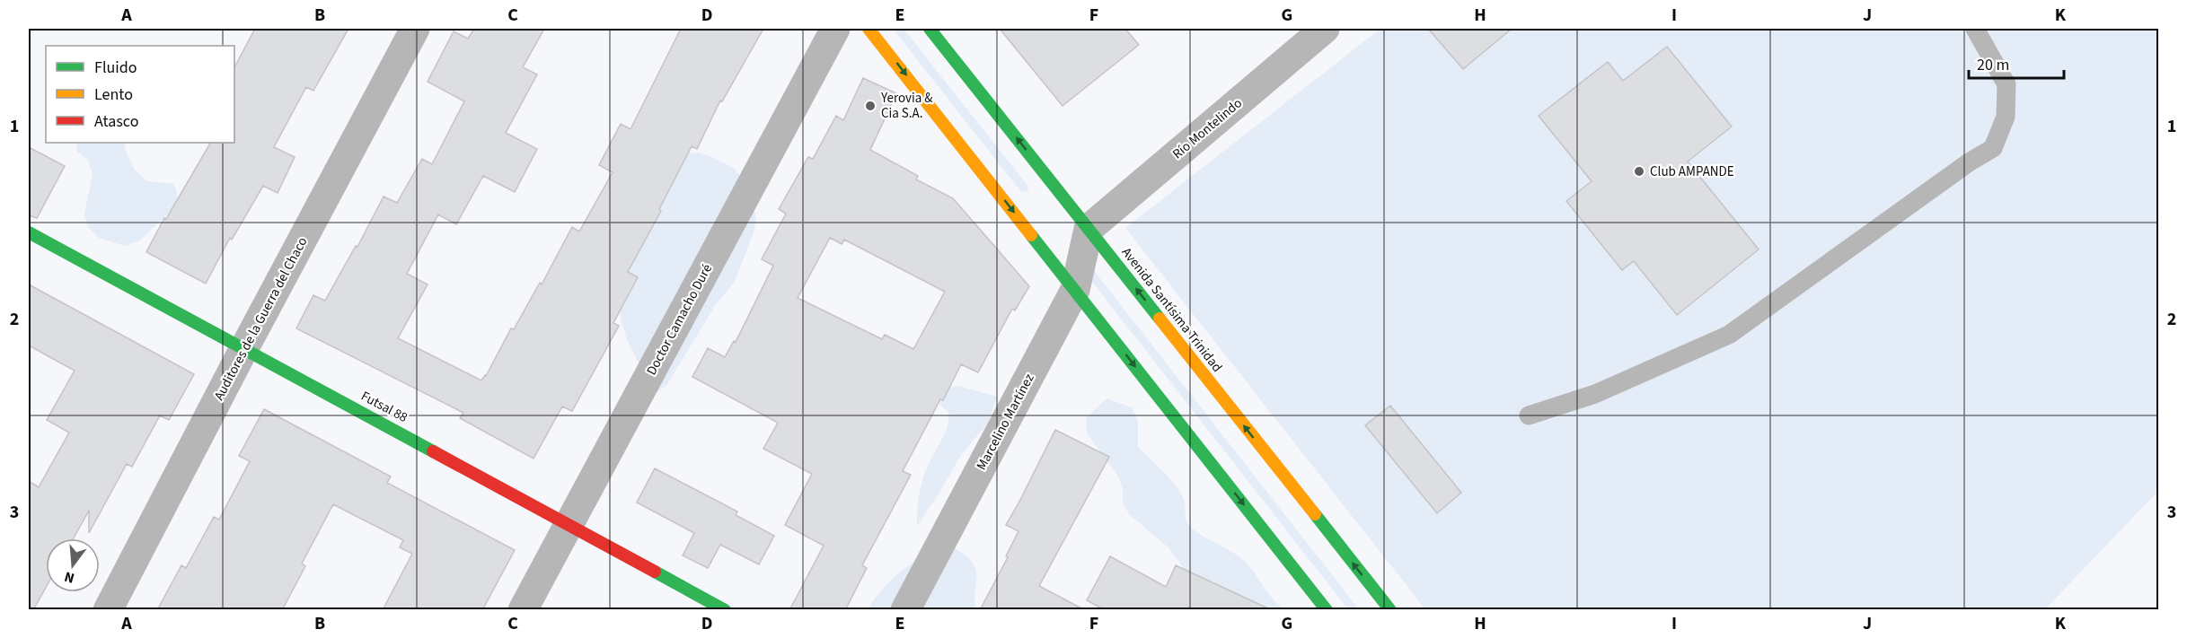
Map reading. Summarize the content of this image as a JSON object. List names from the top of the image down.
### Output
{
  "streets": {
    "main road": ["Avenida Santísima Trinidad", "Futsal 88"],
    "street": [
      "Río Montelindo",
      "Auditores de la Guerra del Chaco",
      "Doctor Camacho Duré",
      "Marcelino Martínez"
    ]
  },
  "crossings": [
    ["Río Montelindo", "Avenida Santísima Trinidad"],
    ["Río Montelindo", "Marcelino Martínez"],
    ["Avenida Santísima Trinidad", "Marcelino Martínez"],
    ["Auditores de la Guerra del Chaco", "Futsal 88"],
    ["Doctor Camacho Duré", "Futsal 88"]
  ],
  "places": ["Yerovia & Cia S.A.", "Club AMPANDE"],
  "legend": ["Fluido", "Lento", "Atasco"],
  "scale_bar": "20 m",
  "north": "bottom",
  "grid": {
    "columns": [
      "A",
      "B",
      "C",
      "D",
      "E",
      "F",
      "G",
      "H",
      "I",
      "J",
      "K"
    ],
    "rows": ["1", "2", "3"]
  }
}
